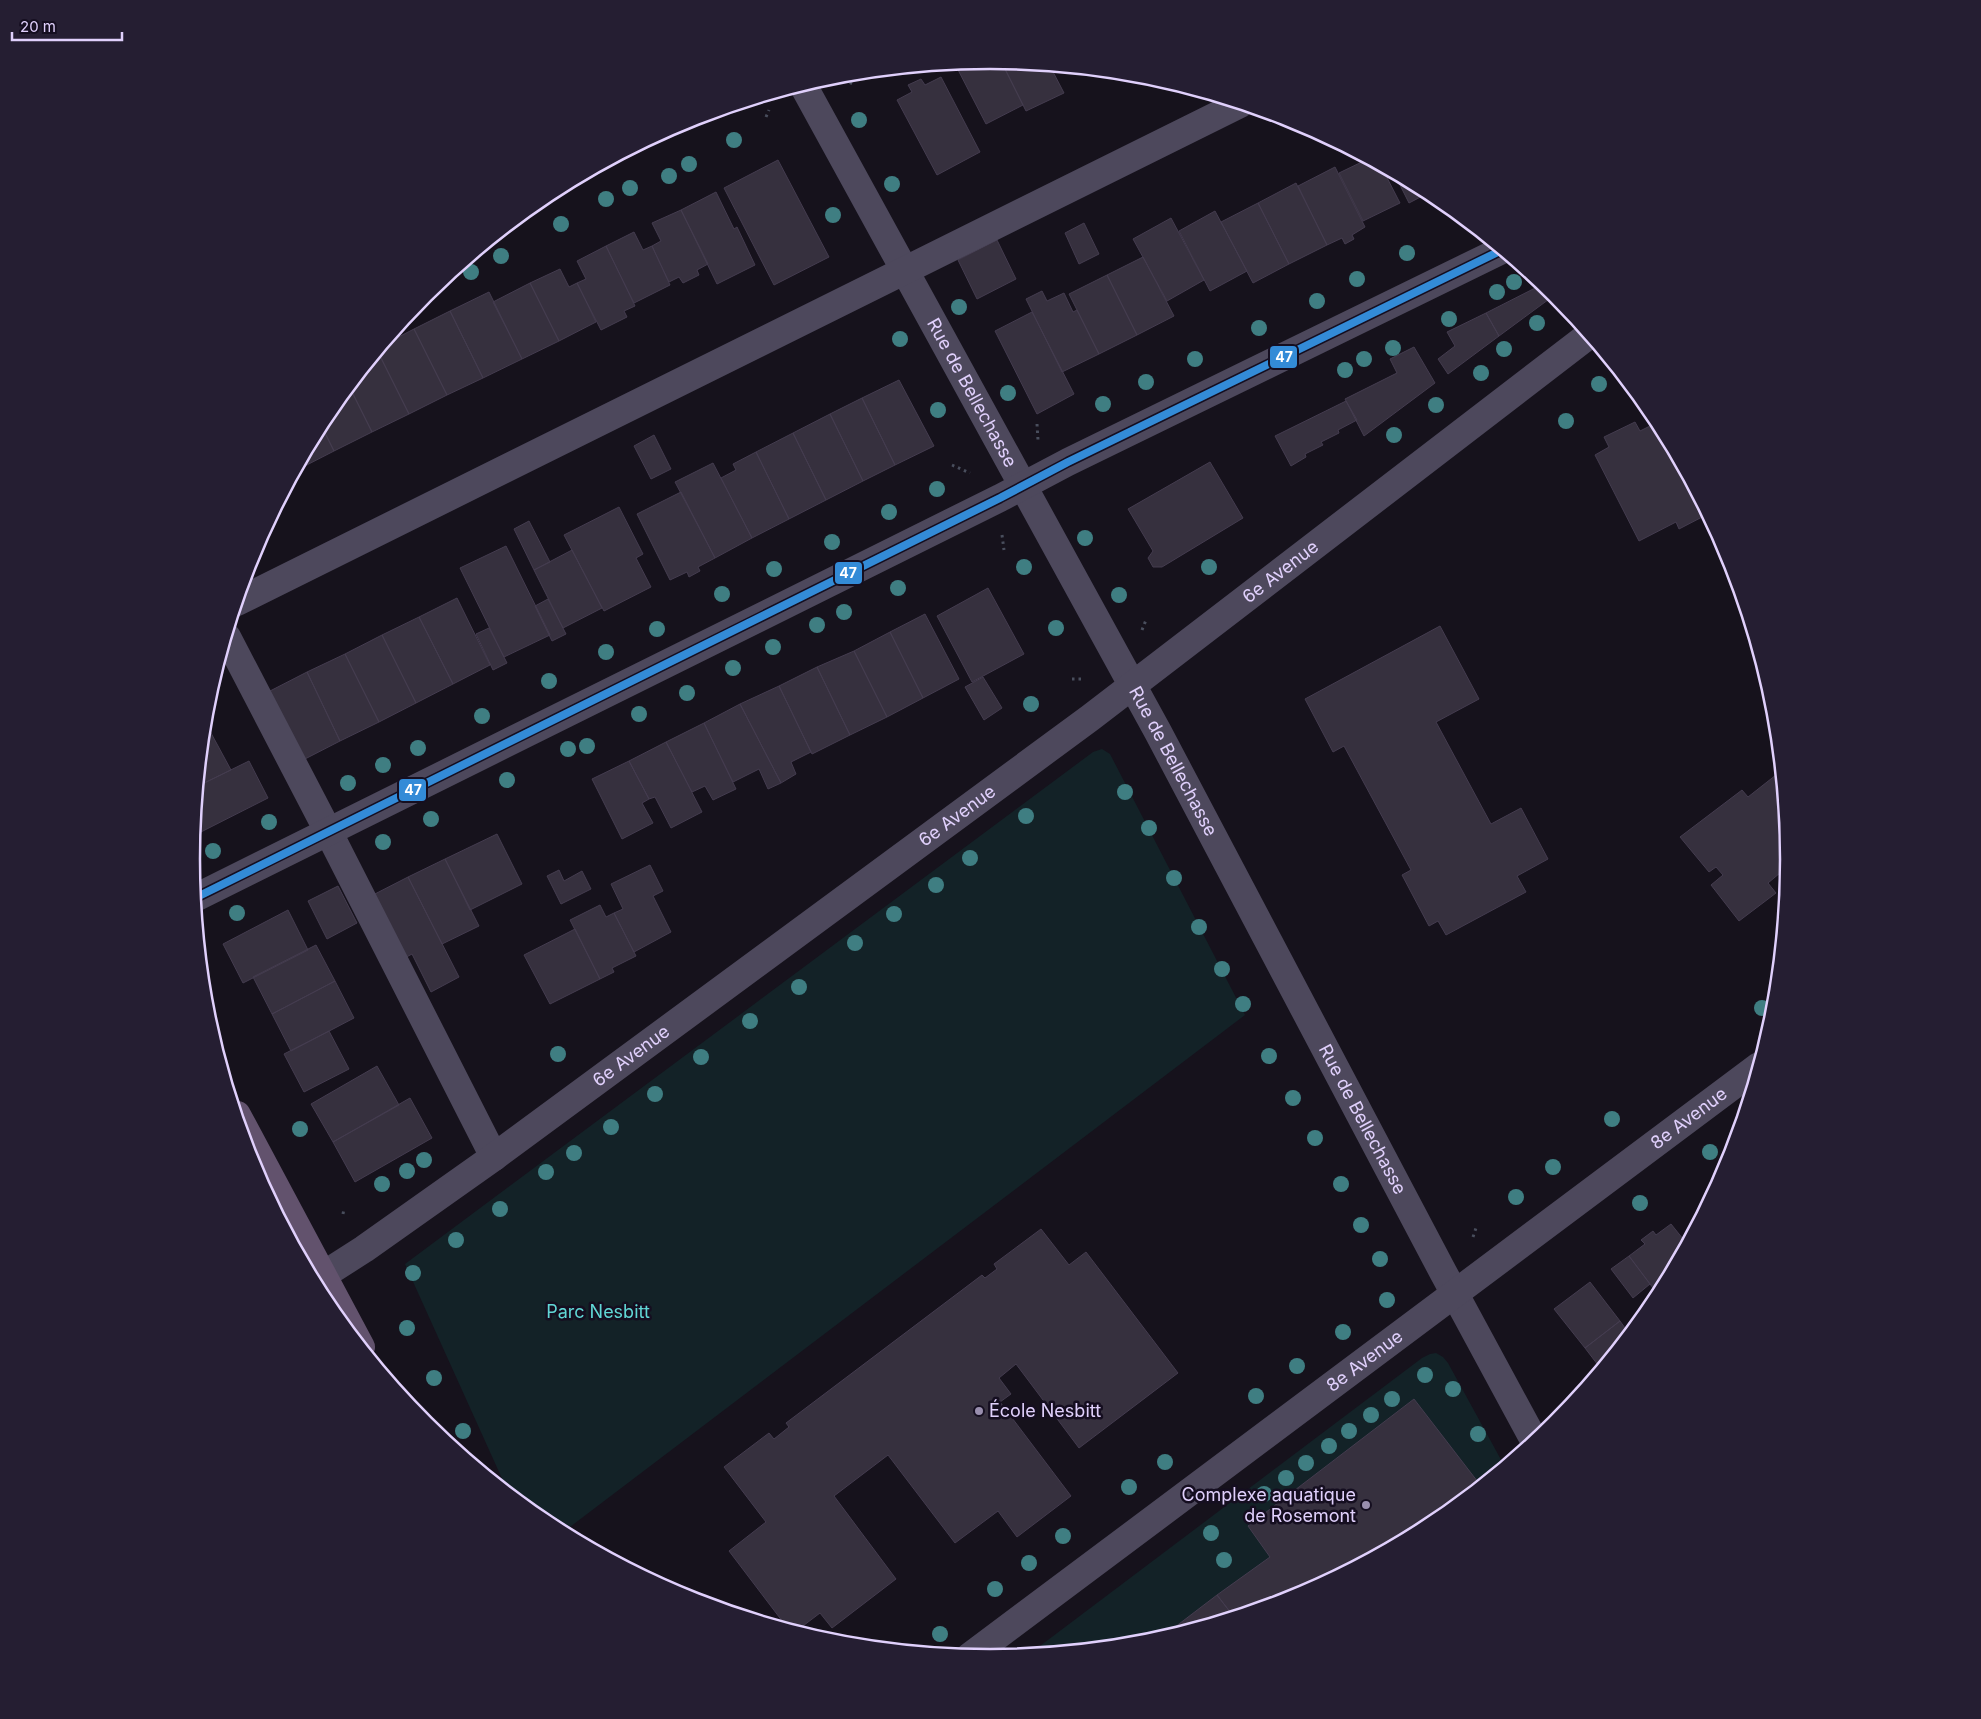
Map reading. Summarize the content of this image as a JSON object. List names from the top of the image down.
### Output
{
  "streets": {
    "street": ["Rue de Bellechasse", "6e Avenue", "8e Avenue"]
  },
  "crossings": [
    ["Rue de Bellechasse", "6e Avenue"],
    ["Rue de Bellechasse", "8e Avenue"]
  ],
  "parks": ["Parc Nesbitt"],
  "places": ["École Nesbitt", "Complexe aquatique de Rosemont"],
  "lines": ["transit line 47"],
  "scale_bar": "20 m"
}
